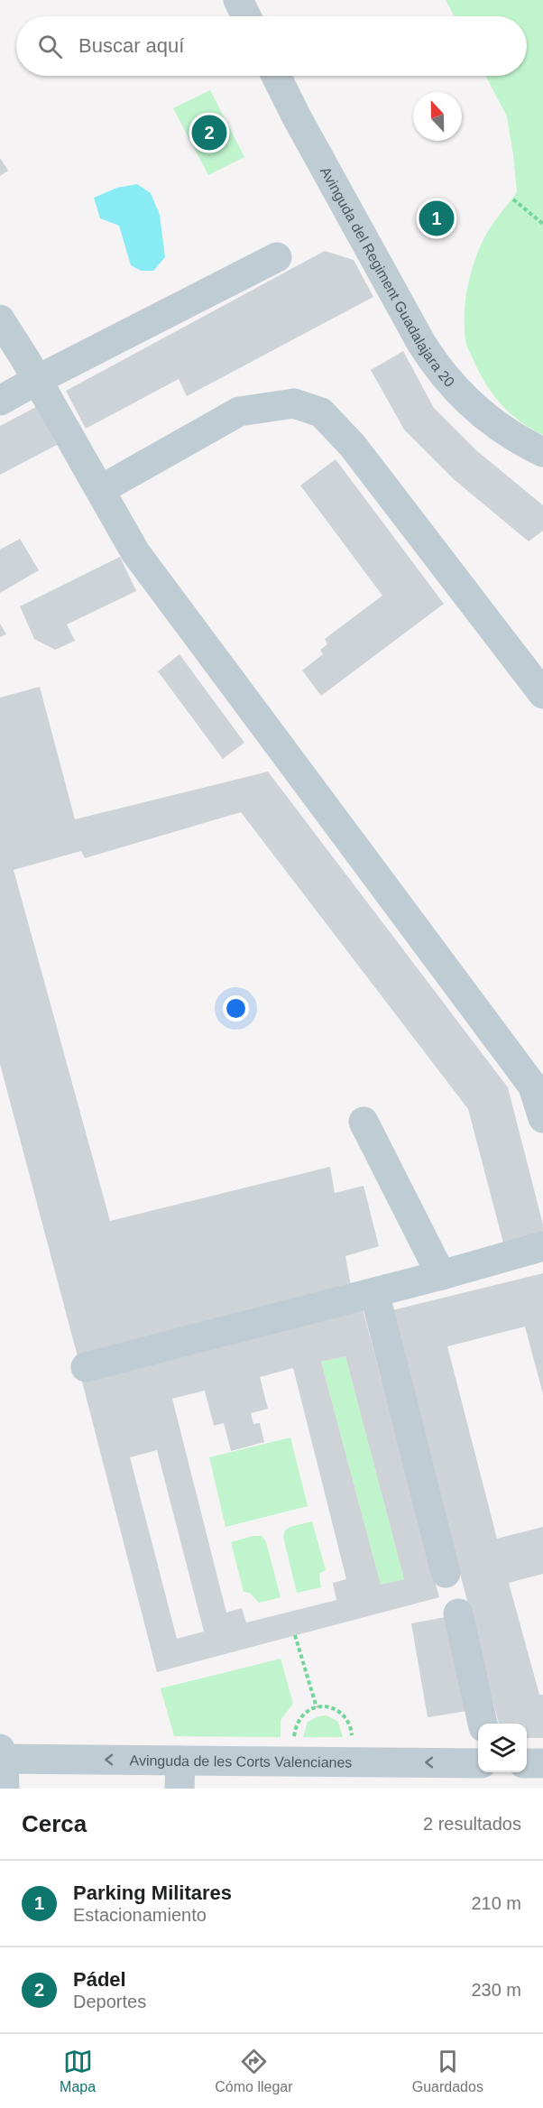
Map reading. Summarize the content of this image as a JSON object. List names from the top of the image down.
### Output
{
  "streets": {
    "street": ["Avinguda del Regiment Guadalajara 20", "Avinguda de les Corts Valencianes"]
  },
  "one_way": ["Avinguda de les Corts Valencianes"],
  "north": "top",
  "page": {
    "search": "Buscar aquí",
    "pins": ["2", "1"],
    "heading": ["Cerca", "2 resultados"],
    "list": [
      {
        "mark": "1",
        "name": "Parking Militares",
        "note": "Estacionamiento",
        "value": "210 m"
      },
      {
        "mark": "2",
        "name": "Pádel",
        "note": "Deportes",
        "value": "230 m"
      }
    ],
    "nav": ["Mapa", "Cómo llegar", "Guardados"]
  }
}
